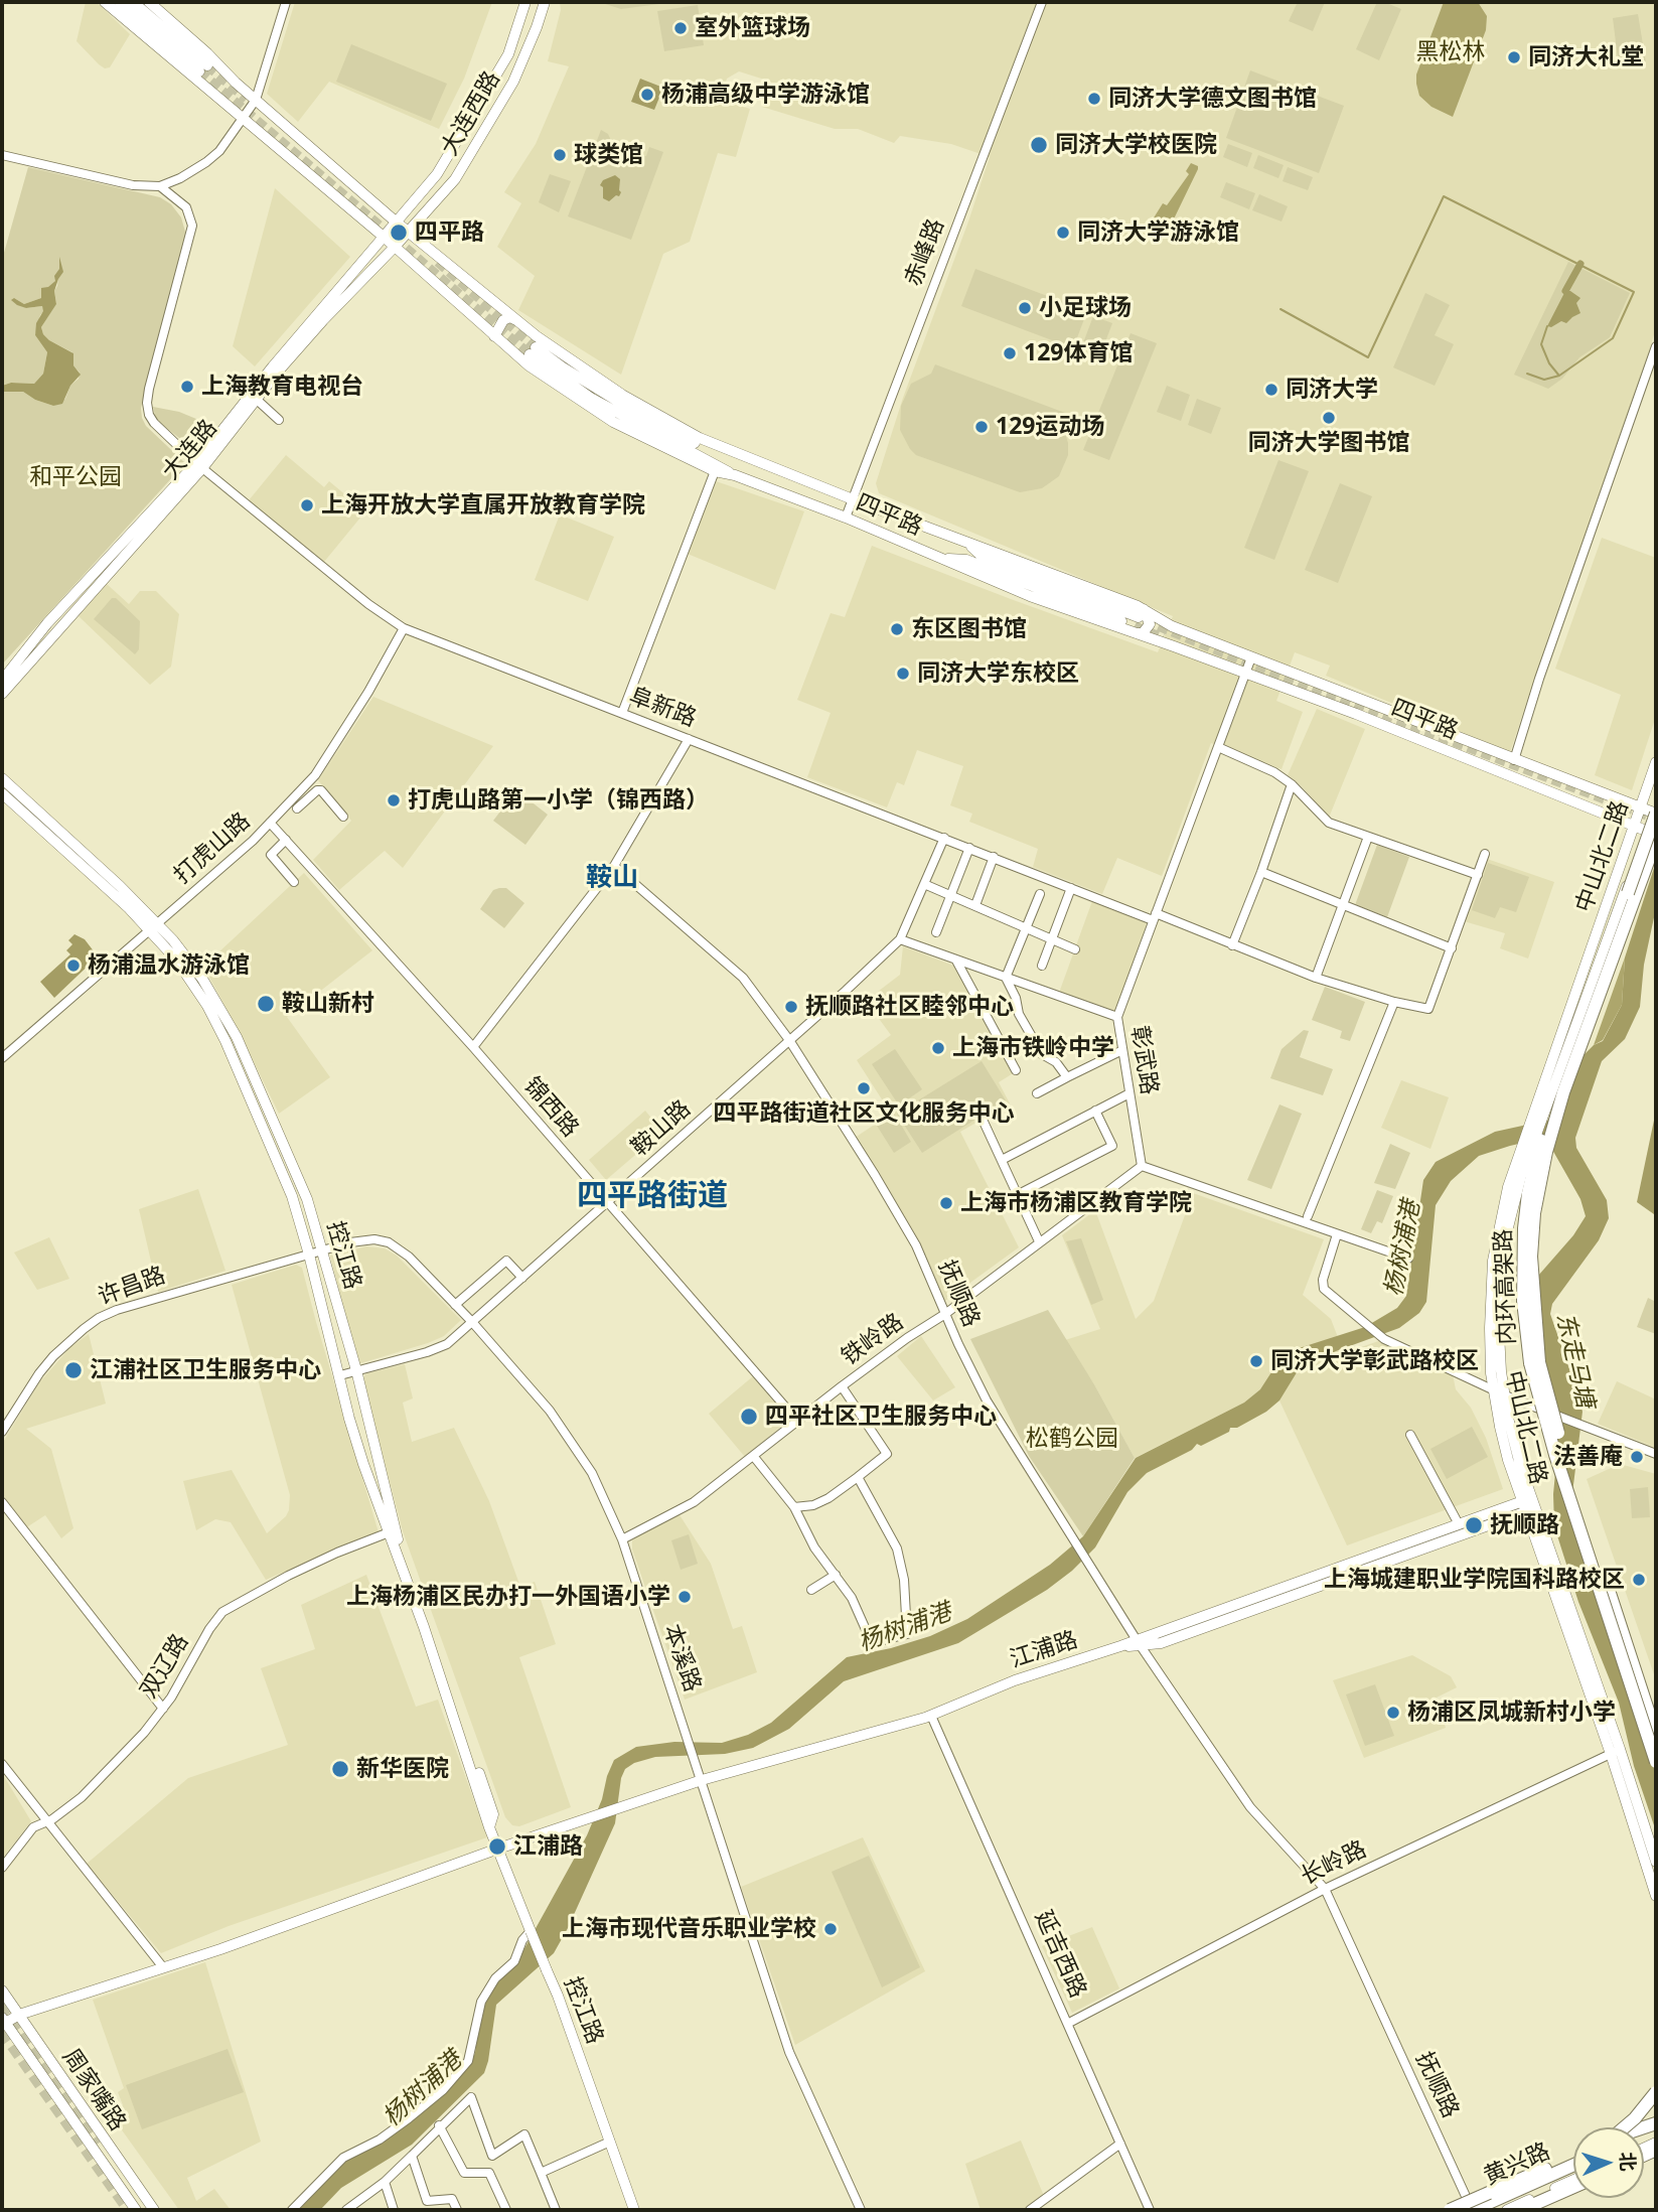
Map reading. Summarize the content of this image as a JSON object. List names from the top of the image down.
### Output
{
  "streets": {
    "highway": ["内环高架路"],
    "main road": [
      "大连西路",
      "大连路",
      "四平路",
      "中山北二路",
      "控江路",
      "江浦路",
      "周家嘴路",
      "黄兴路"
    ],
    "street": [
      "赤峰路",
      "阜新路",
      "打虎山路",
      "彰武路",
      "锦西路",
      "鞍山路",
      "许昌路",
      "抚顺路",
      "铁岭路",
      "本溪路",
      "双辽路",
      "长岭路",
      "延吉西路"
    ]
  },
  "crossings": [
    ["大连西路", "大连路"],
    ["大连西路", "四平路"],
    ["赤峰路", "四平路"],
    ["大连路", "四平路"],
    ["大连路", "阜新路"],
    ["四平路", "中山北二路"],
    ["四平路", "彰武路"],
    ["四平路", "内环高架路"],
    ["阜新路", "打虎山路"],
    ["阜新路", "彰武路"],
    ["阜新路", "鞍山路"],
    ["打虎山路", "锦西路"],
    ["打虎山路", "控江路"],
    ["中山北二路", "内环高架路"],
    ["中山北二路", "江浦路"],
    ["中山北二路", "长岭路"],
    ["彰武路", "铁岭路"],
    ["锦西路", "鞍山路"],
    ["锦西路", "铁岭路"],
    ["鞍山路", "控江路"],
    ["鞍山路", "抚顺路"],
    ["鞍山路", "本溪路"],
    ["控江路", "许昌路"],
    ["控江路", "江浦路"],
    ["控江路", "本溪路"],
    ["控江路", "双辽路"],
    ["许昌路", "本溪路"],
    ["抚顺路", "铁岭路"],
    ["抚顺路", "江浦路"],
    ["抚顺路", "长岭路"],
    ["铁岭路", "本溪路"],
    ["江浦路", "本溪路"],
    ["江浦路", "延吉西路"],
    ["江浦路", "周家嘴路"],
    ["长岭路", "延吉西路"]
  ],
  "districts": ["鞍山", "四平路街道"],
  "water": ["杨树浦港", "东走马塘"],
  "parks": ["黑松林", "和平公园", "松鹤公园"],
  "places": [
    "室外篮球场",
    "同济大礼堂",
    "杨浦高级中学游泳馆",
    "同济大学德文图书馆",
    "同济大学校医院",
    "球类馆",
    "四平路",
    "同济大学游泳馆",
    "小足球场",
    "129体育馆",
    "上海教育电视台",
    "同济大学",
    "同济大学图书馆",
    "129运动场",
    "上海开放大学直属开放教育学院",
    "东区图书馆",
    "同济大学东校区",
    "打虎山路第一小学（锦西路）",
    "杨浦温水游泳馆",
    "鞍山新村",
    "抚顺路社区睦邻中心",
    "上海市铁岭中学",
    "四平路街道社区文化服务中心",
    "上海市杨浦区教育学院",
    "同济大学彰武路校区",
    "江浦社区卫生服务中心",
    "四平社区卫生服务中心",
    "法善庵",
    "抚顺路",
    "上海城建职业学院国科路校区",
    "‌上海杨浦区民办打一外国语小学",
    "杨浦区凤城新村小学",
    "新华医院",
    "江浦路",
    "上海市现代音乐职业学校"
  ],
  "north": "right"
}
